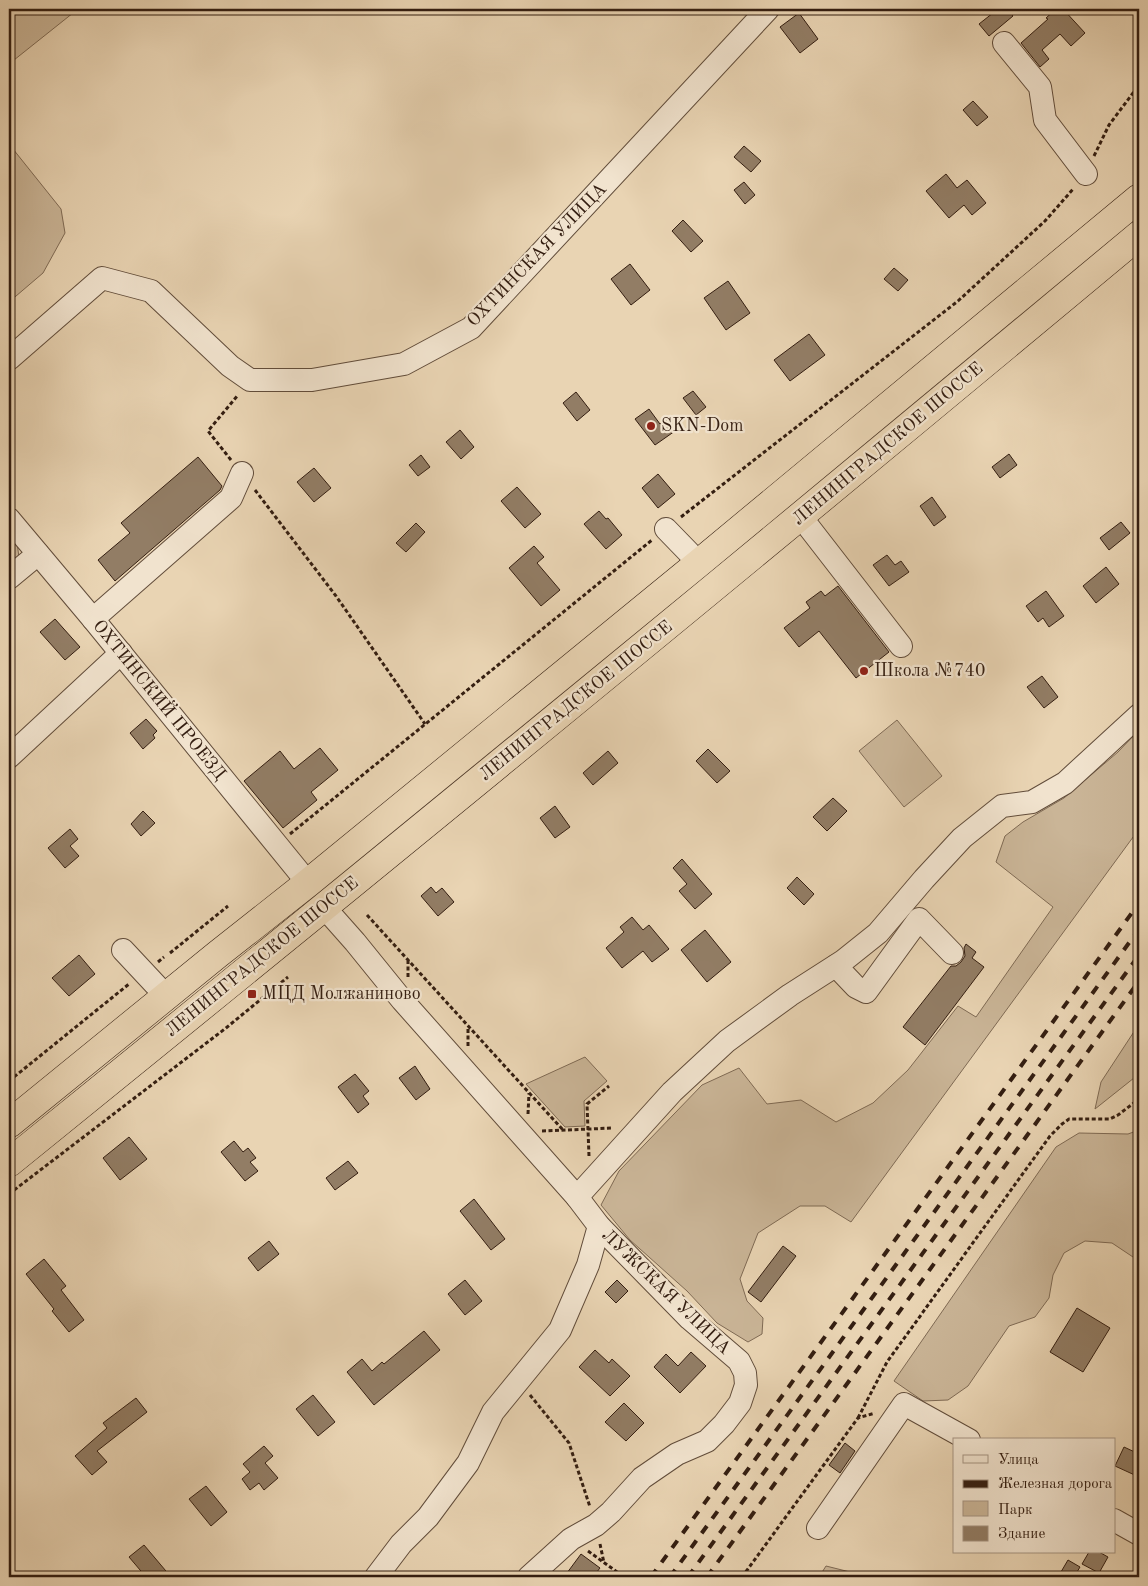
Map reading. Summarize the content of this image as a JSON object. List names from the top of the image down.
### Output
{
  "streets": {
    "highway": ["ЛЕНИНГРАДСКОЕ ШОССЕ"],
    "street": ["ОХТИНСКАЯ УЛИЦА", "ОХТИНСКИЙ ПРОЕЗД", "ЛУЖСКАЯ УЛИЦА"]
  },
  "crossings": [
    ["ЛЕНИНГРАДСКОЕ ШОССЕ", "ОХТИНСКИЙ ПРОЕЗД"]
  ],
  "places": {
    "other": ["SKN-Dom", "Школа №740"],
    "transit": ["МЦД Молжаниново"]
  },
  "legend": [
    "Улица",
    "Железная дорога",
    "Парк",
    "Здание"
  ]
}
